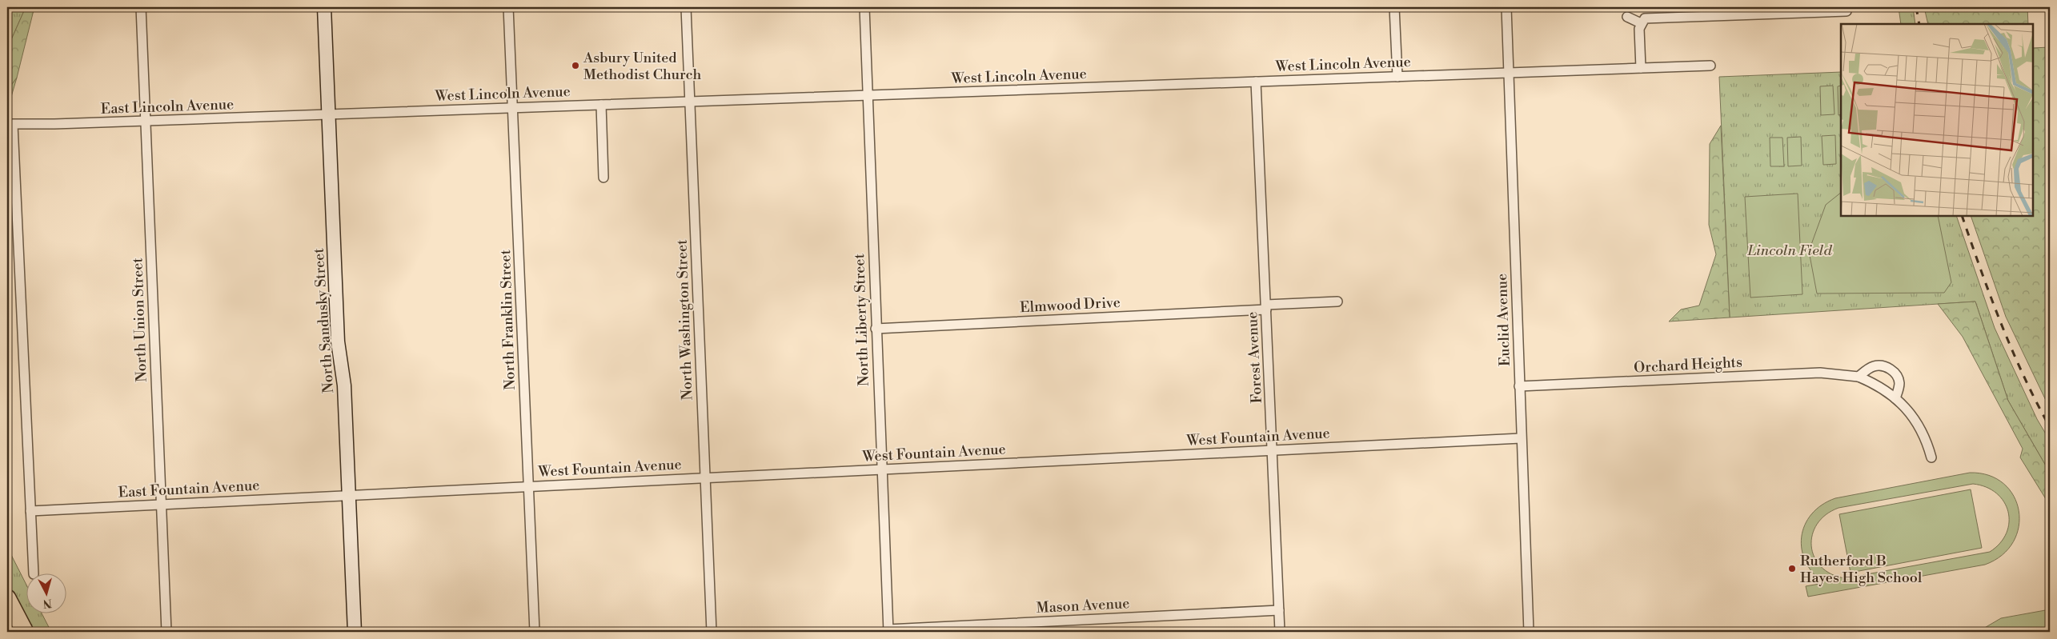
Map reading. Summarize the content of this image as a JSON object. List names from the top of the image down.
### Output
{
  "streets": {
    "street": [
      "West Lincoln Avenue",
      "East Lincoln Avenue",
      "Elmwood Drive",
      "North Union Street",
      "North Franklin Street",
      "North Washington Street",
      "North Liberty Street",
      "Euclid Avenue",
      "North Sandusky Street",
      "Forest Avenue",
      "Orchard Heights",
      "West Fountain Avenue",
      "East Fountain Avenue",
      "Mason Avenue"
    ]
  },
  "crossings": [
    ["West Lincoln Avenue", "East Lincoln Avenue"],
    ["West Lincoln Avenue", "North Franklin Street"],
    ["West Lincoln Avenue", "North Washington Street"],
    ["West Lincoln Avenue", "North Liberty Street"],
    ["West Lincoln Avenue", "Euclid Avenue"],
    ["West Lincoln Avenue", "North Sandusky Street"],
    ["West Lincoln Avenue", "Forest Avenue"],
    ["East Lincoln Avenue", "North Union Street"],
    ["East Lincoln Avenue", "North Sandusky Street"],
    ["Elmwood Drive", "North Liberty Street"],
    ["Elmwood Drive", "Forest Avenue"],
    ["North Union Street", "East Fountain Avenue"],
    ["North Franklin Street", "West Fountain Avenue"],
    ["North Washington Street", "West Fountain Avenue"],
    ["North Liberty Street", "West Fountain Avenue"],
    ["North Liberty Street", "Mason Avenue"],
    ["Euclid Avenue", "Orchard Heights"],
    ["Euclid Avenue", "West Fountain Avenue"],
    ["North Sandusky Street", "West Fountain Avenue"],
    ["North Sandusky Street", "East Fountain Avenue"],
    ["Forest Avenue", "West Fountain Avenue"],
    ["Forest Avenue", "Mason Avenue"],
    ["West Fountain Avenue", "East Fountain Avenue"]
  ],
  "parks": ["Lincoln Field"],
  "places": ["Asbury United Methodist Church", "Rutherford B Hayes High School"],
  "north": "bottom"
}
